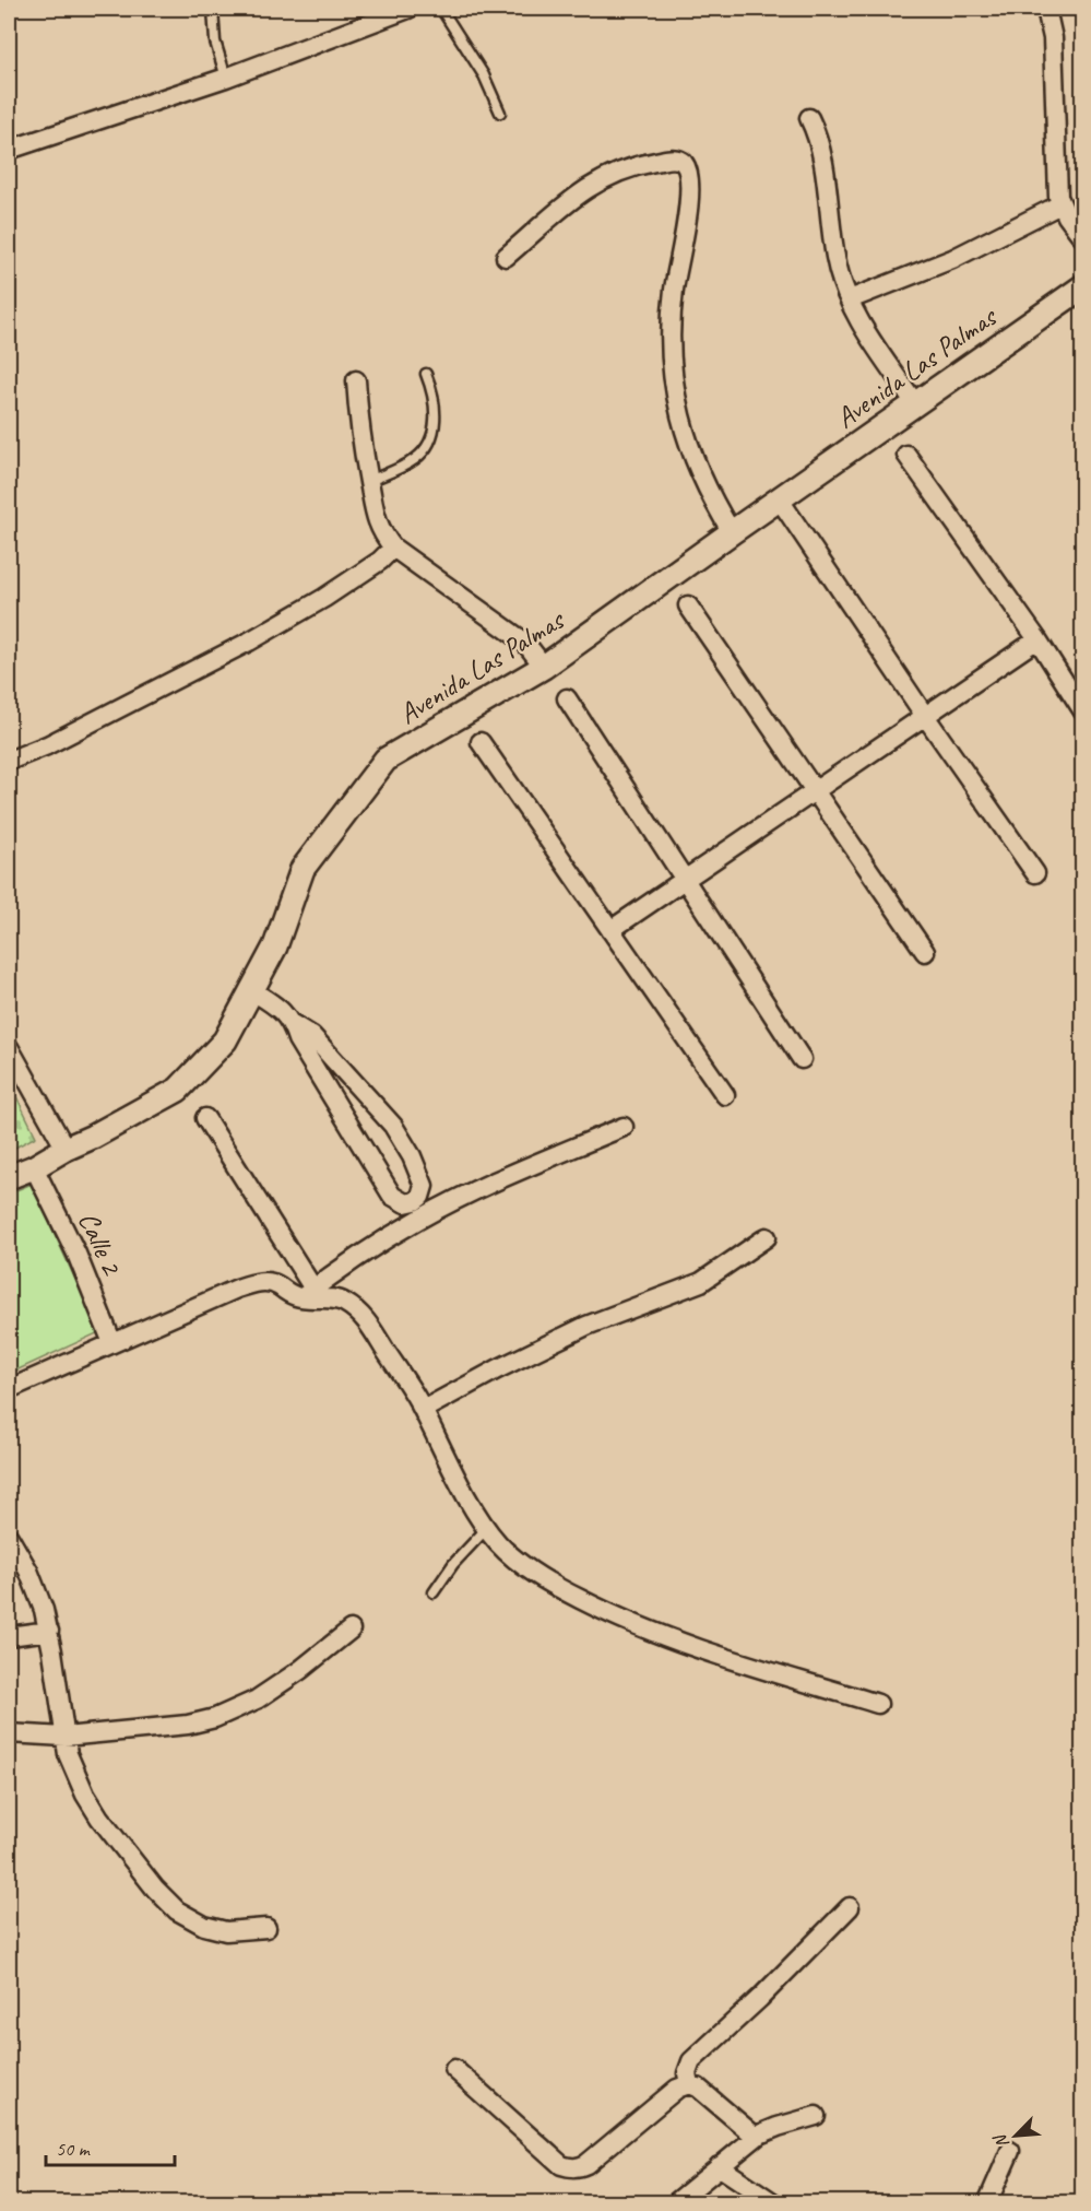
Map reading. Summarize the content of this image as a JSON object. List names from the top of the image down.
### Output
{
  "streets": {
    "street": ["Avenida Las Palmas", "Calle 2"]
  },
  "crossings": [
    ["Avenida Las Palmas", "Calle 2"]
  ],
  "scale_bar": "50 m",
  "north": "bottom left"
}
